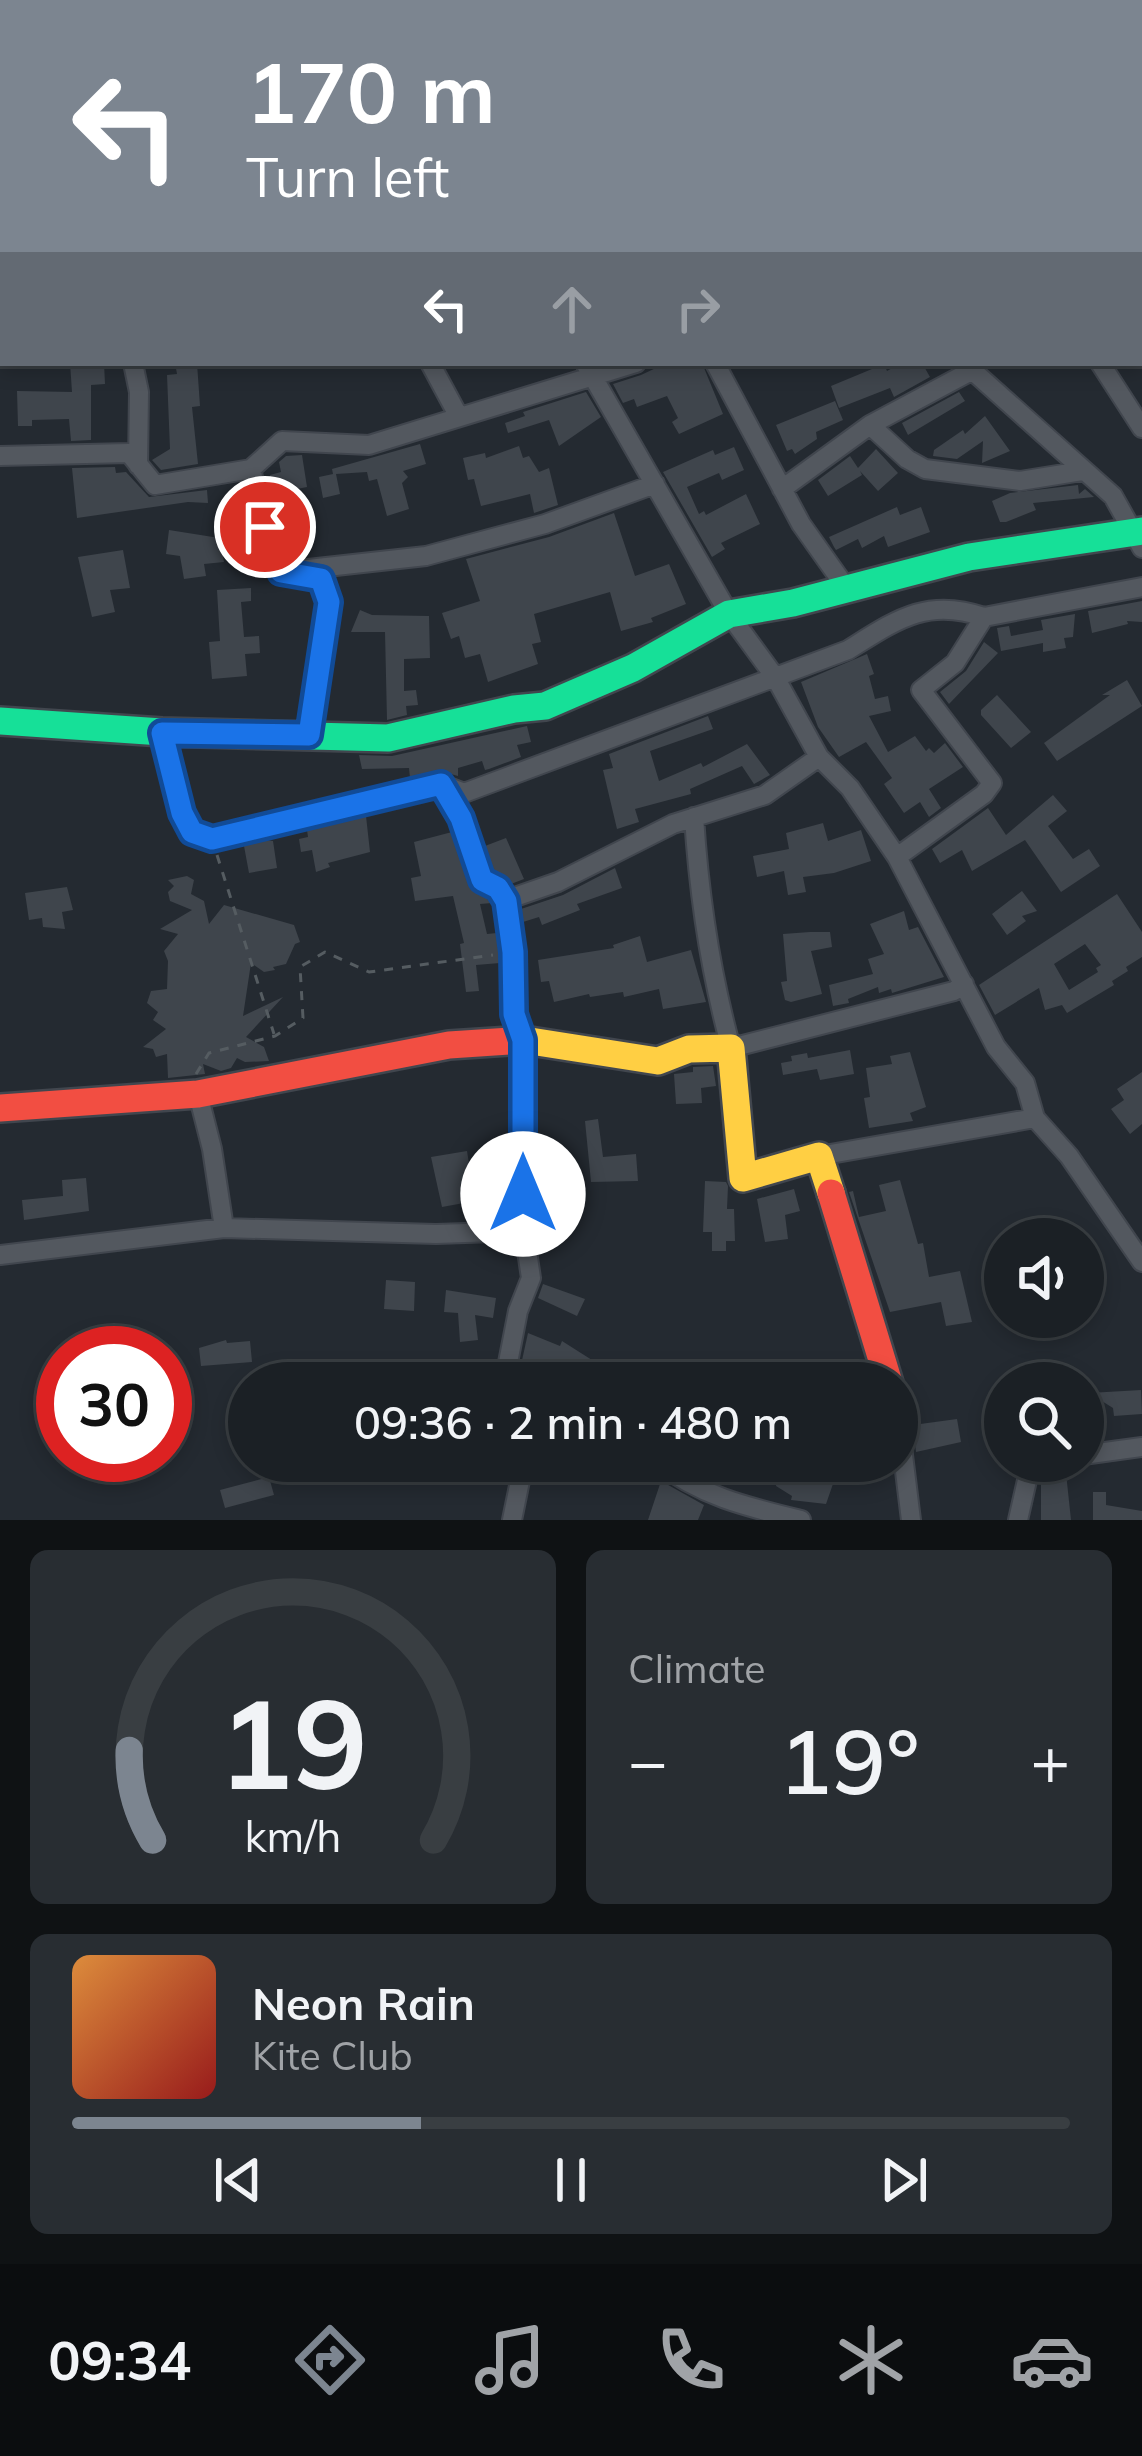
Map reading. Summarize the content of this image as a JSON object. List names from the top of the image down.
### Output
{
  "page": {
    "turn": ["170 m", "Turn left"],
    "limit": "30",
    "trip": "09:36 · 2 min · 480 m",
    "tile": "Climate",
    "heat": ["−", "19°", "+"],
    "song": ["Neon Rain", "Kite Club"],
    "tabs": "09:34",
    "gauge": ["19", "km/h"]
  }
}
